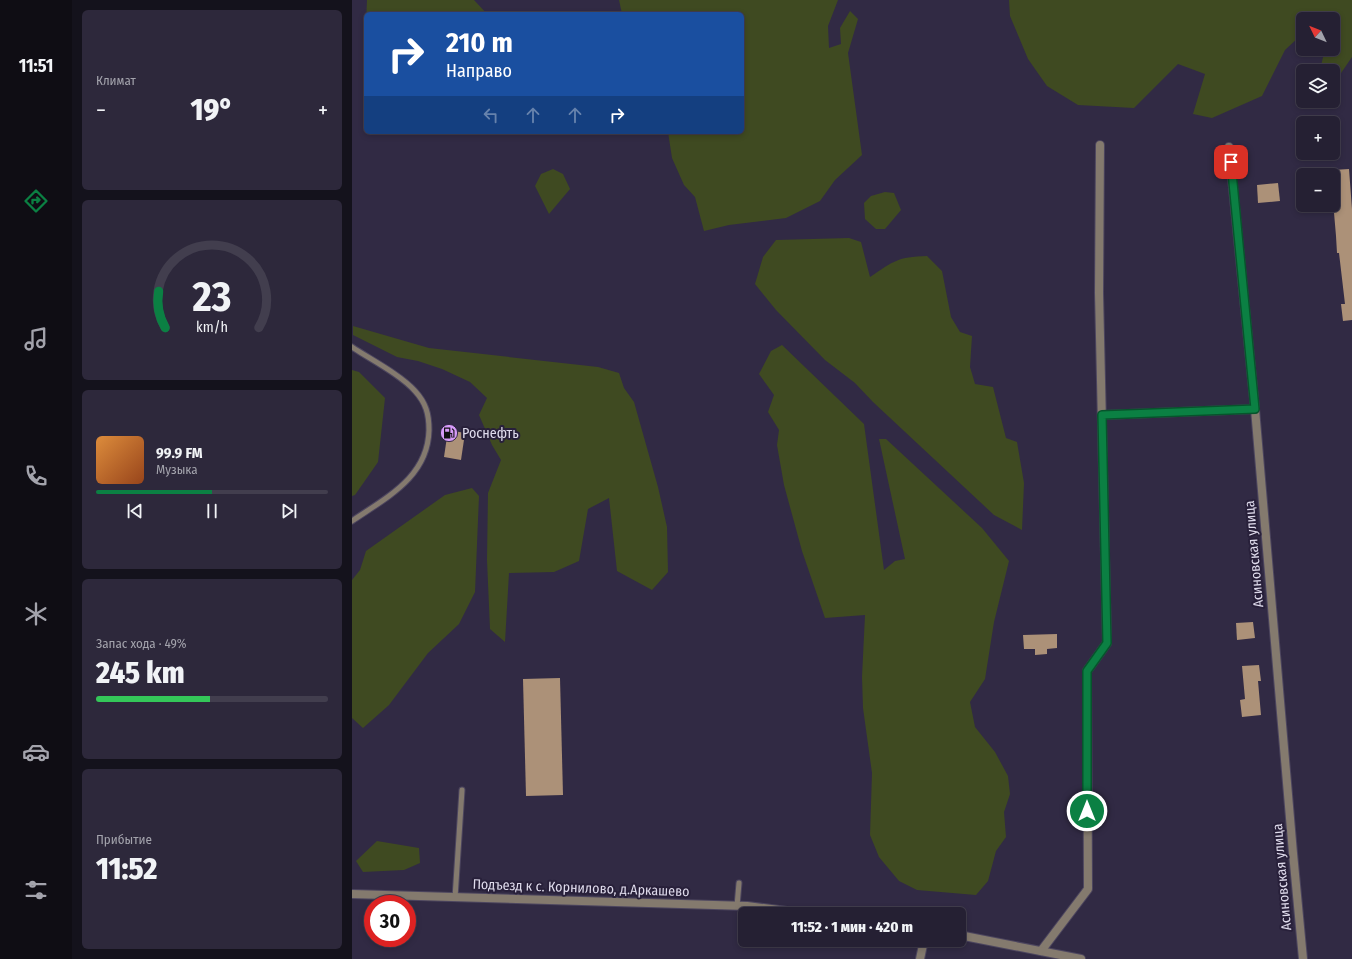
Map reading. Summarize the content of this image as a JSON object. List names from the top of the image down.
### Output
{
  "streets": {
    "street": ["Асиновская улица", "Подъезд к с. Корнилово, д.Аркашево"]
  },
  "places": {
    "fuel station": ["Роснефть"]
  },
  "north": "top left",
  "page": {
    "tabs": "11:51",
    "tile": [
      "Климат",
      ["Запас хода · 49%", "245 km"],
      ["Прибытие", "11:52"]
    ],
    "map_buttons": ["+", "−"],
    "turn": ["210 m", "Направо"],
    "heat": ["−", "19°", "+"],
    "song": ["99.9 FM", "Музыка"],
    "limit": "30",
    "trip": "11:52 · 1 мин · 420 m",
    "gauge": ["23", "km/h"]
  }
}
